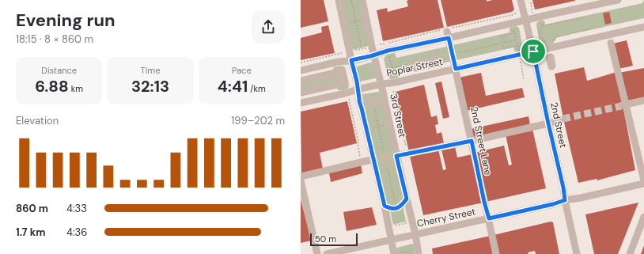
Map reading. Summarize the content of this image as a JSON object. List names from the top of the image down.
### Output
{
  "streets": {
    "street": [
      "Poplar Street",
      "3rd Street",
      "2nd Street",
      "2nd Street Lane",
      "Cherry Street"
    ]
  },
  "crossings": [
    ["Poplar Street", "3rd Street"],
    ["Poplar Street", "2nd Street"],
    ["Poplar Street", "2nd Street Lane"],
    ["3rd Street", "Cherry Street"],
    ["2nd Street", "Cherry Street"],
    ["2nd Street Lane", "Cherry Street"]
  ],
  "scale_bar": "50 m",
  "page": {
    "heading": ["Evening run", "18:15 · 8 × 860 m"],
    "stats": [
      ["Distance", "6.88 km"],
      ["Time", "32:13"],
      ["Pace", "4:41 /km"]
    ],
    "chart": ["Elevation", "199–202 m"],
    "list": [
      {
        "name": "860 m",
        "note": "4:33"
      },
      {
        "name": "1.7 km",
        "note": "4:36"
      }
    ],
    "scale": "50 m"
  }
}
